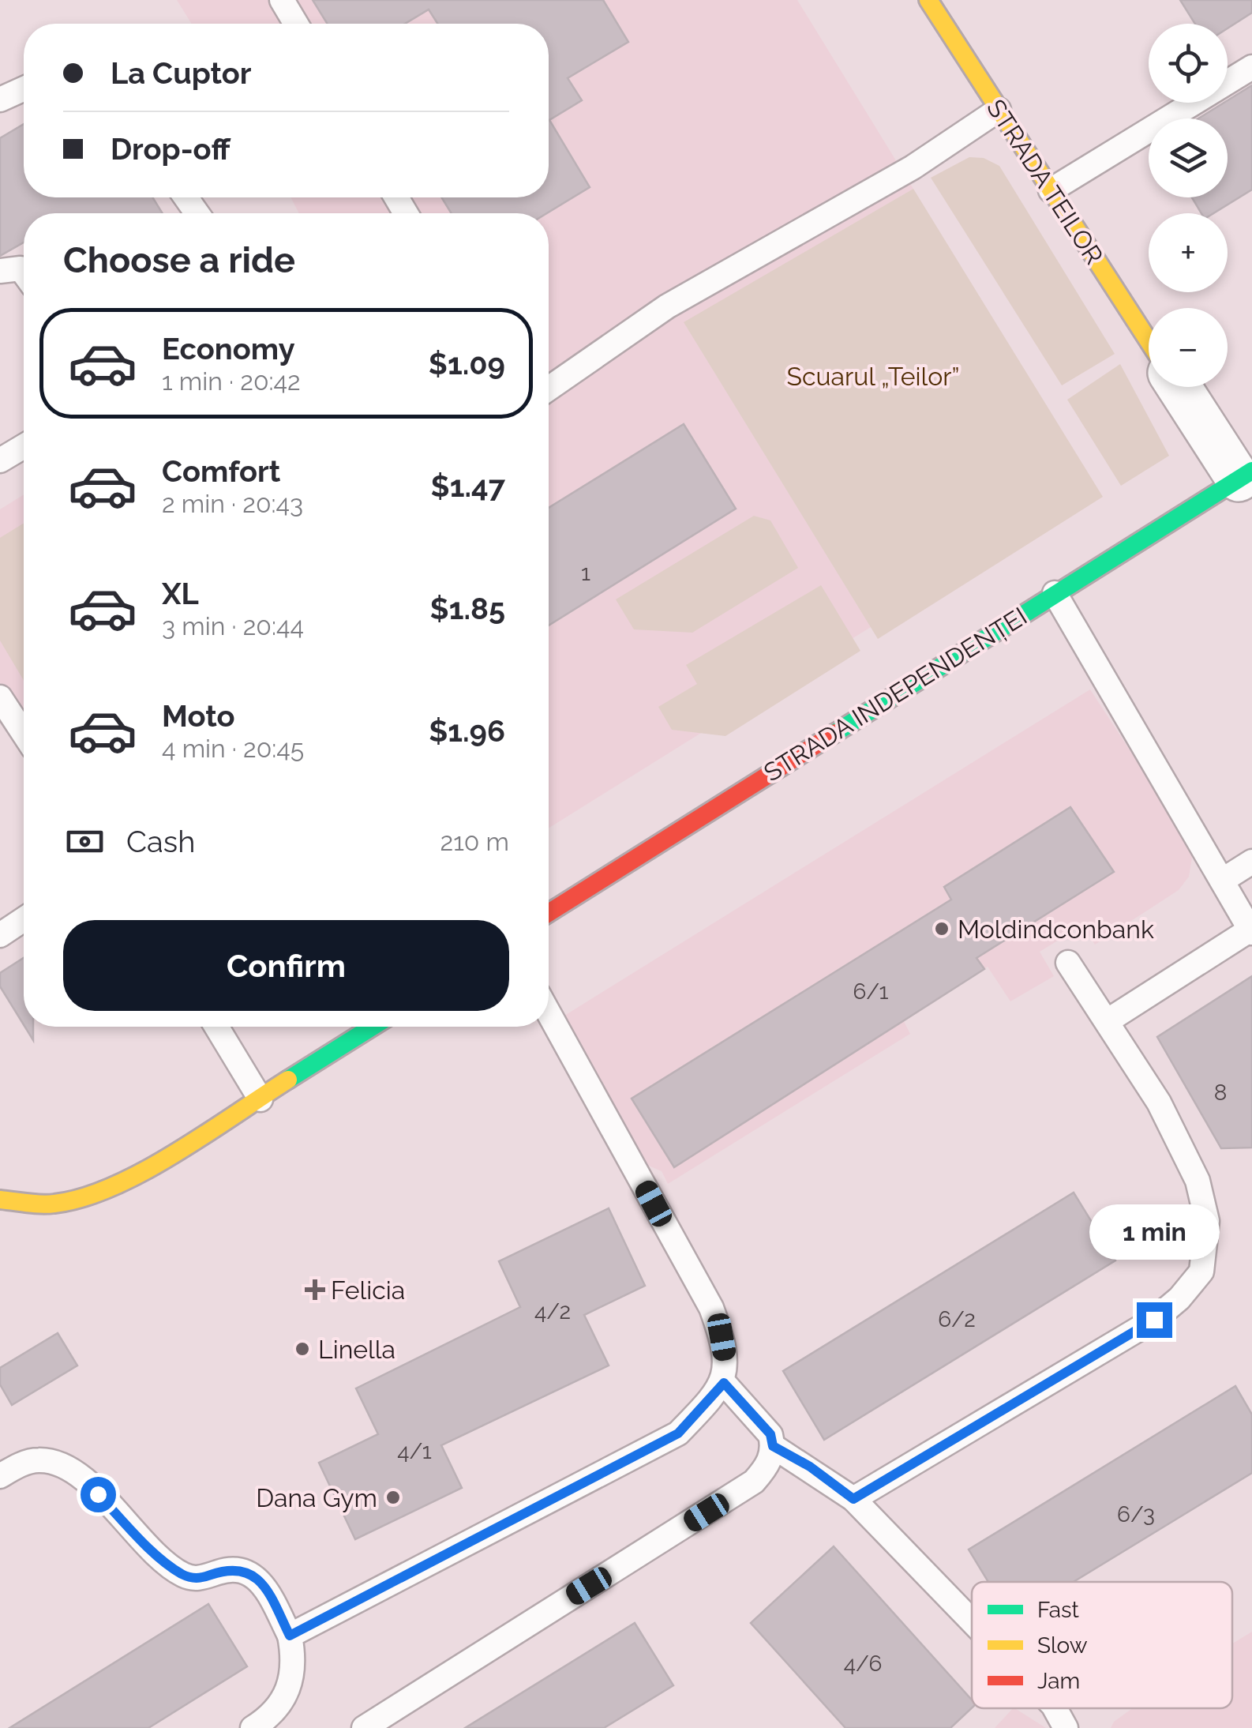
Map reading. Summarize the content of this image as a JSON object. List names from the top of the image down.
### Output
{
  "streets": {
    "main road": ["STRADA TEILOR", "STRADA INDEPENDENȚEI"]
  },
  "parks": ["Scuarul „Teilor”"],
  "places": {
    "other": ["Moldindconbank", "Linella", "Dana Gym"],
    "health": ["Felicia"]
  },
  "house_numbers": [
    "1",
    "6/1",
    "8",
    "4/2",
    "6/2",
    "4/1",
    "6/3",
    "4/6"
  ],
  "legend": ["Fast", "Slow", "Jam"],
  "page": {
    "map_buttons": ["+", "−"],
    "banner": ["La Cuptor", "Drop-off"],
    "heading": "Choose a ride",
    "list": [
      {
        "name": "Economy",
        "note": "1 min · 20:42",
        "value": "$1.09"
      },
      {
        "name": "Comfort",
        "note": "2 min · 20:43",
        "value": "$1.47"
      },
      {
        "name": "XL",
        "note": "3 min · 20:44",
        "value": "$1.85"
      },
      {
        "name": "Moto",
        "note": "4 min · 20:45",
        "value": "$1.96"
      }
    ],
    "pay": ["Cash", "210 m"],
    "buttons": "Confirm",
    "bubble": "1 min"
  }
}
